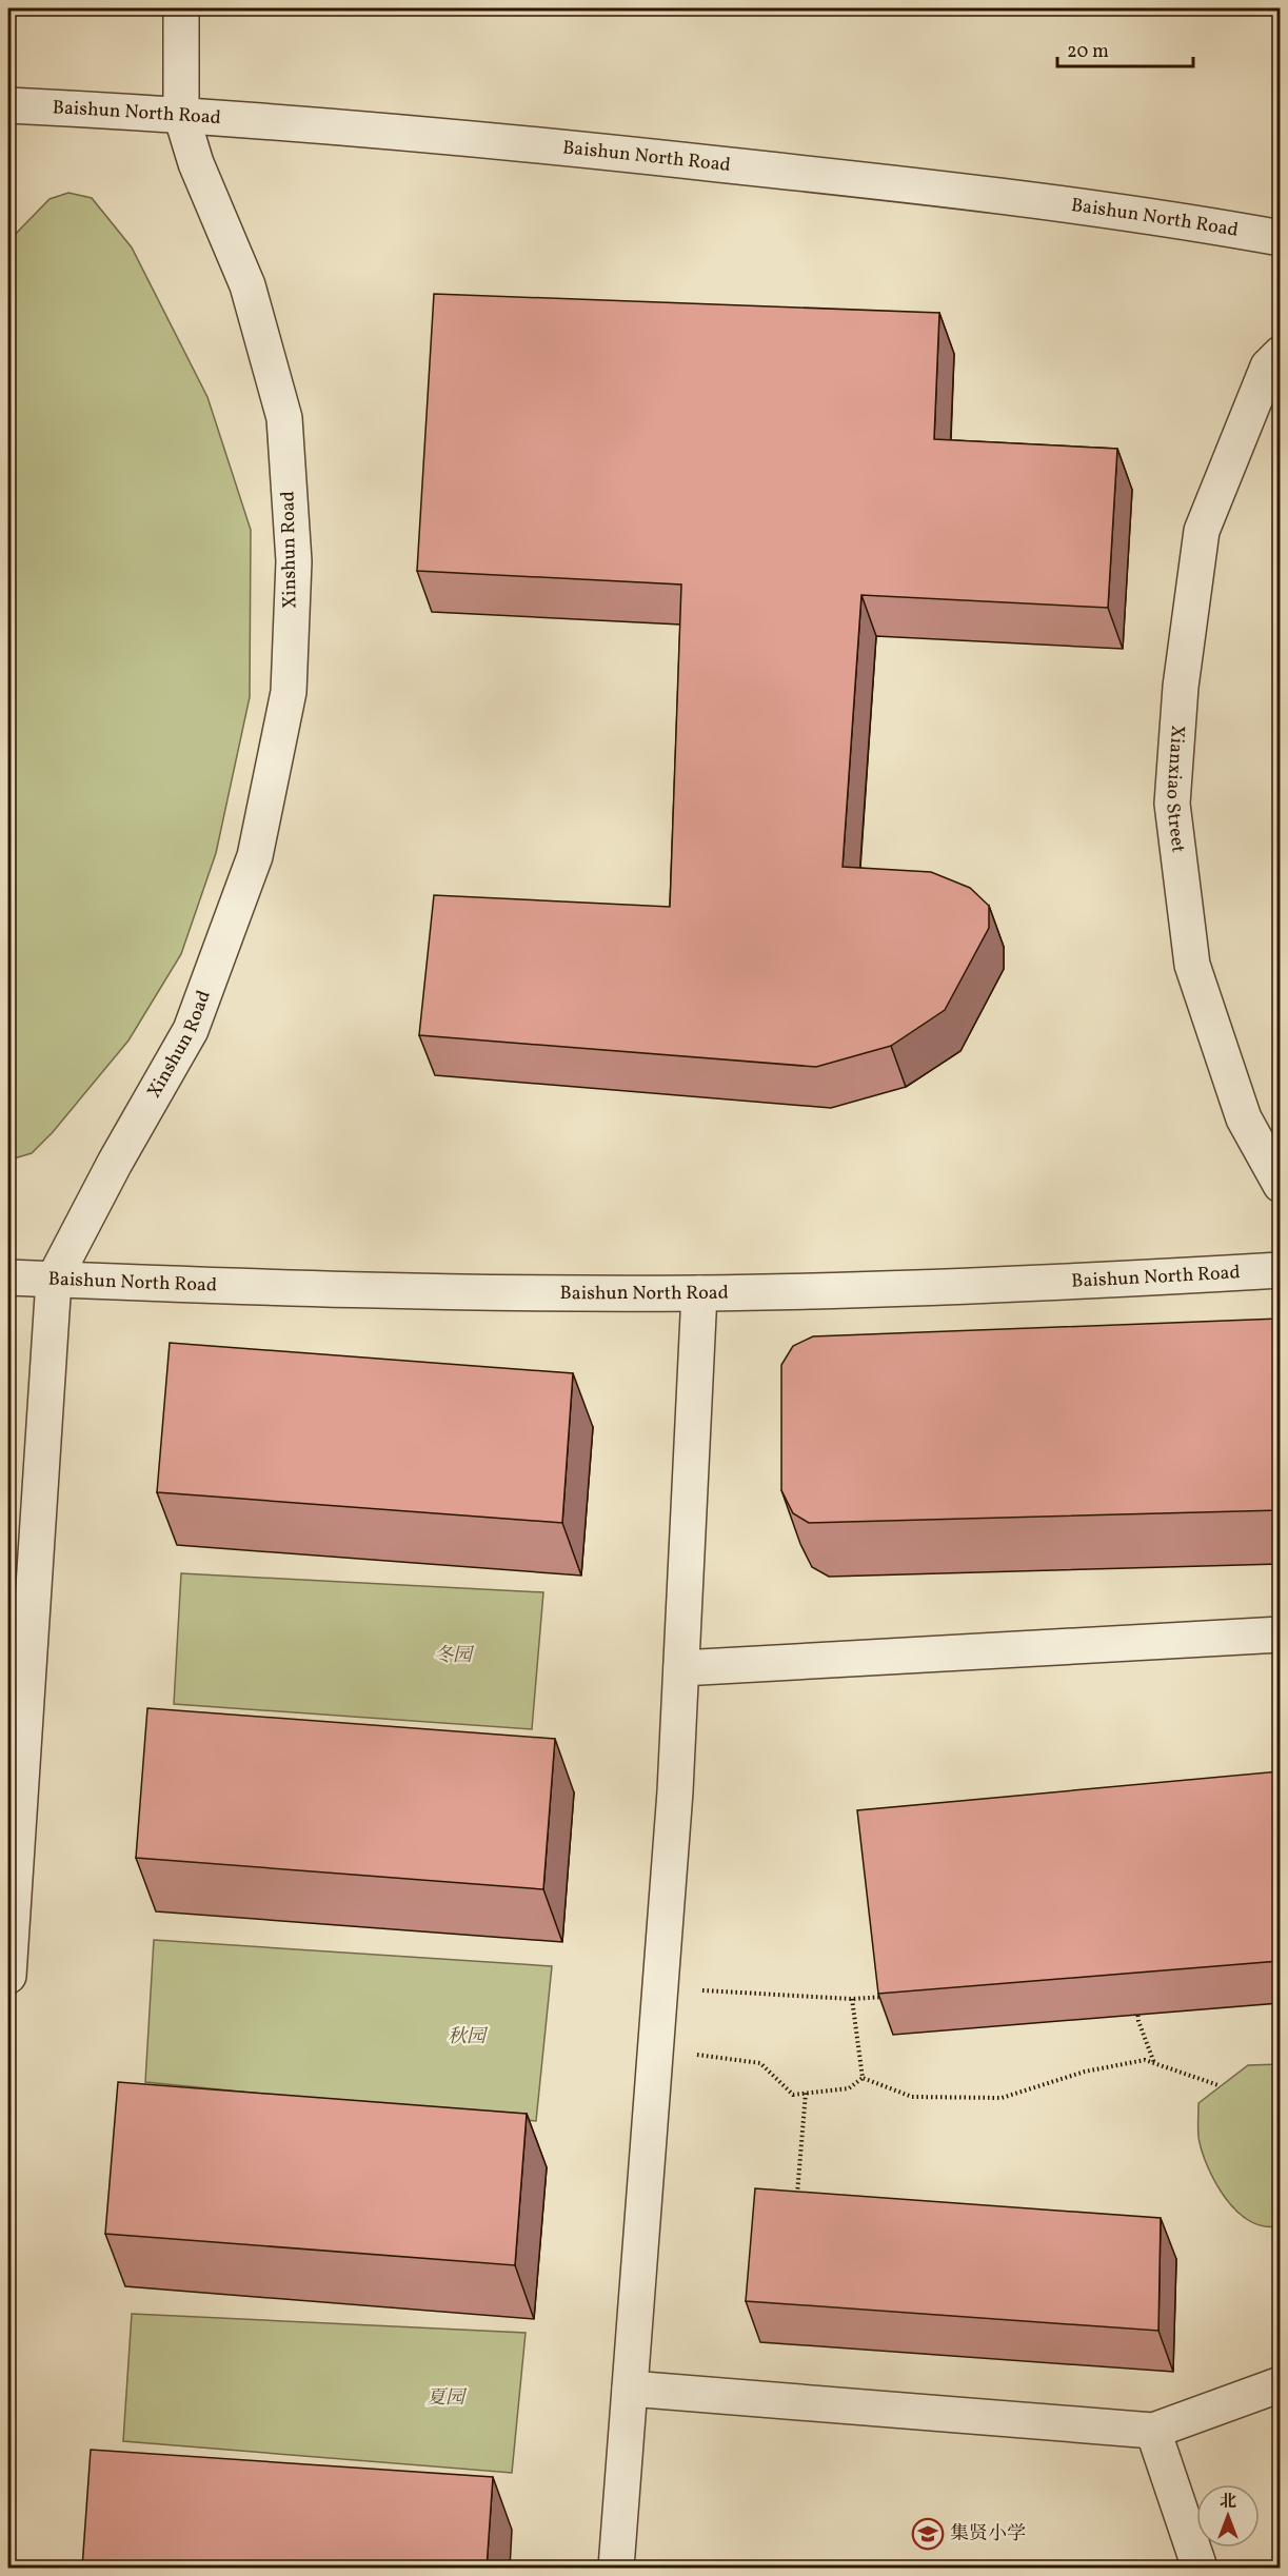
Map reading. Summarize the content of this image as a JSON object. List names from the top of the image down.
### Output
{
  "streets": {
    "street": ["Baishun North Road", "Xinshun Road", "Xianxiao Street"]
  },
  "crossings": [
    ["Baishun North Road", "Xinshun Road"]
  ],
  "parks": ["冬园", "秋园", "夏园"],
  "places": {
    "school or university": ["集贤小学"]
  },
  "scale_bar": "20 m",
  "north": "top"
}
